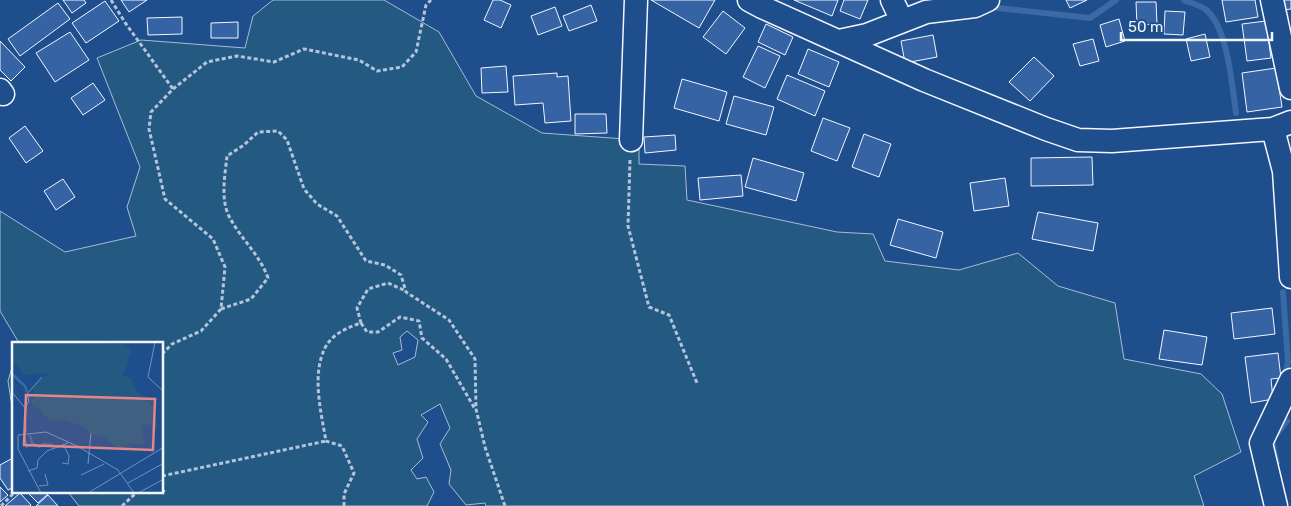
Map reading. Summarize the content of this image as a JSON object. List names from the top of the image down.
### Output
{
  "scale_bar": "50 m"
}
